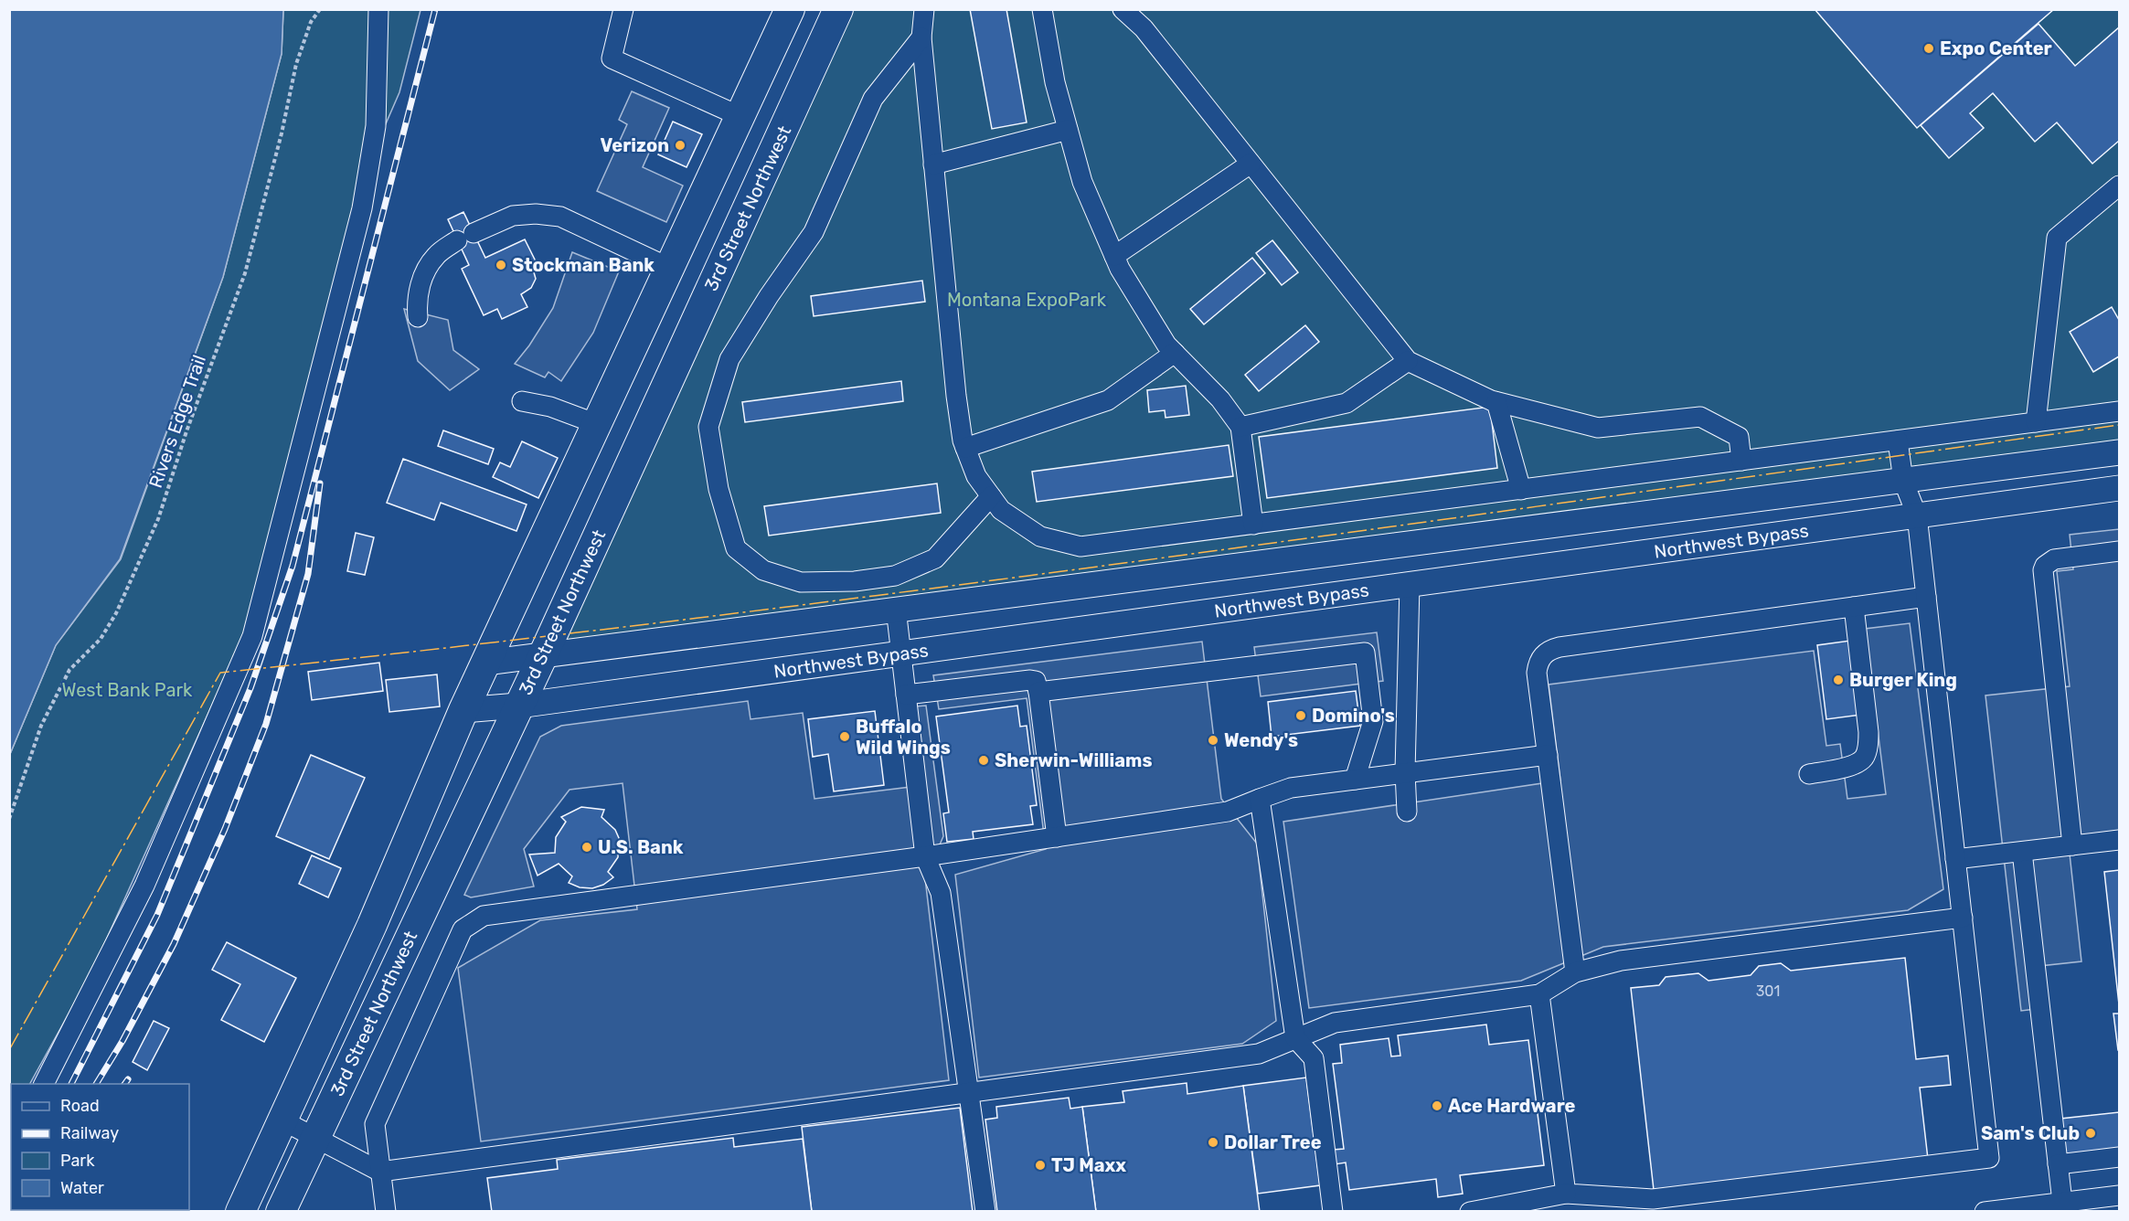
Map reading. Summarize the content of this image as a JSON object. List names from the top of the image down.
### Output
{
  "streets": {
    "highway": ["3rd Street Northwest"],
    "main road": ["Northwest Bypass"],
    "path": ["Rivers Edge Trail"]
  },
  "crossings": [
    ["3rd Street Northwest", "Northwest Bypass"]
  ],
  "parks": ["Montana ExpoPark", "West Bank Park"],
  "places": [
    "Expo Center",
    "Verizon",
    "Stockman Bank",
    "Burger King",
    "Domino's",
    "Buffalo Wild Wings",
    "Wendy's",
    "Sherwin-Williams",
    "U.S. Bank",
    "Ace Hardware",
    "Sam's Club",
    "Dollar Tree",
    "TJ Maxx"
  ],
  "house_numbers": ["301"],
  "legend": [
    "Road",
    "Railway",
    "Park",
    "Water"
  ]
}
